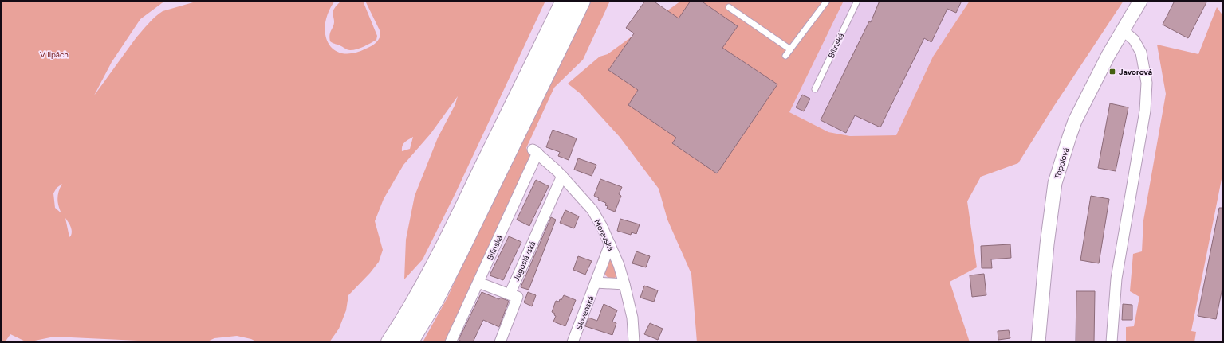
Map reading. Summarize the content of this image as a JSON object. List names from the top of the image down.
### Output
{
  "streets": {
    "street": [
      "Bílinská",
      "Topolová",
      "Moravská",
      "Jugoslávská",
      "Slovenská"
    ]
  },
  "crossings": [
    ["Bílinská", "Moravská"],
    ["Moravská", "Jugoslávská"],
    ["Moravská", "Slovenská"]
  ],
  "parks": ["V lipách"],
  "places": {
    "transit": ["Javorová"]
  }
}
